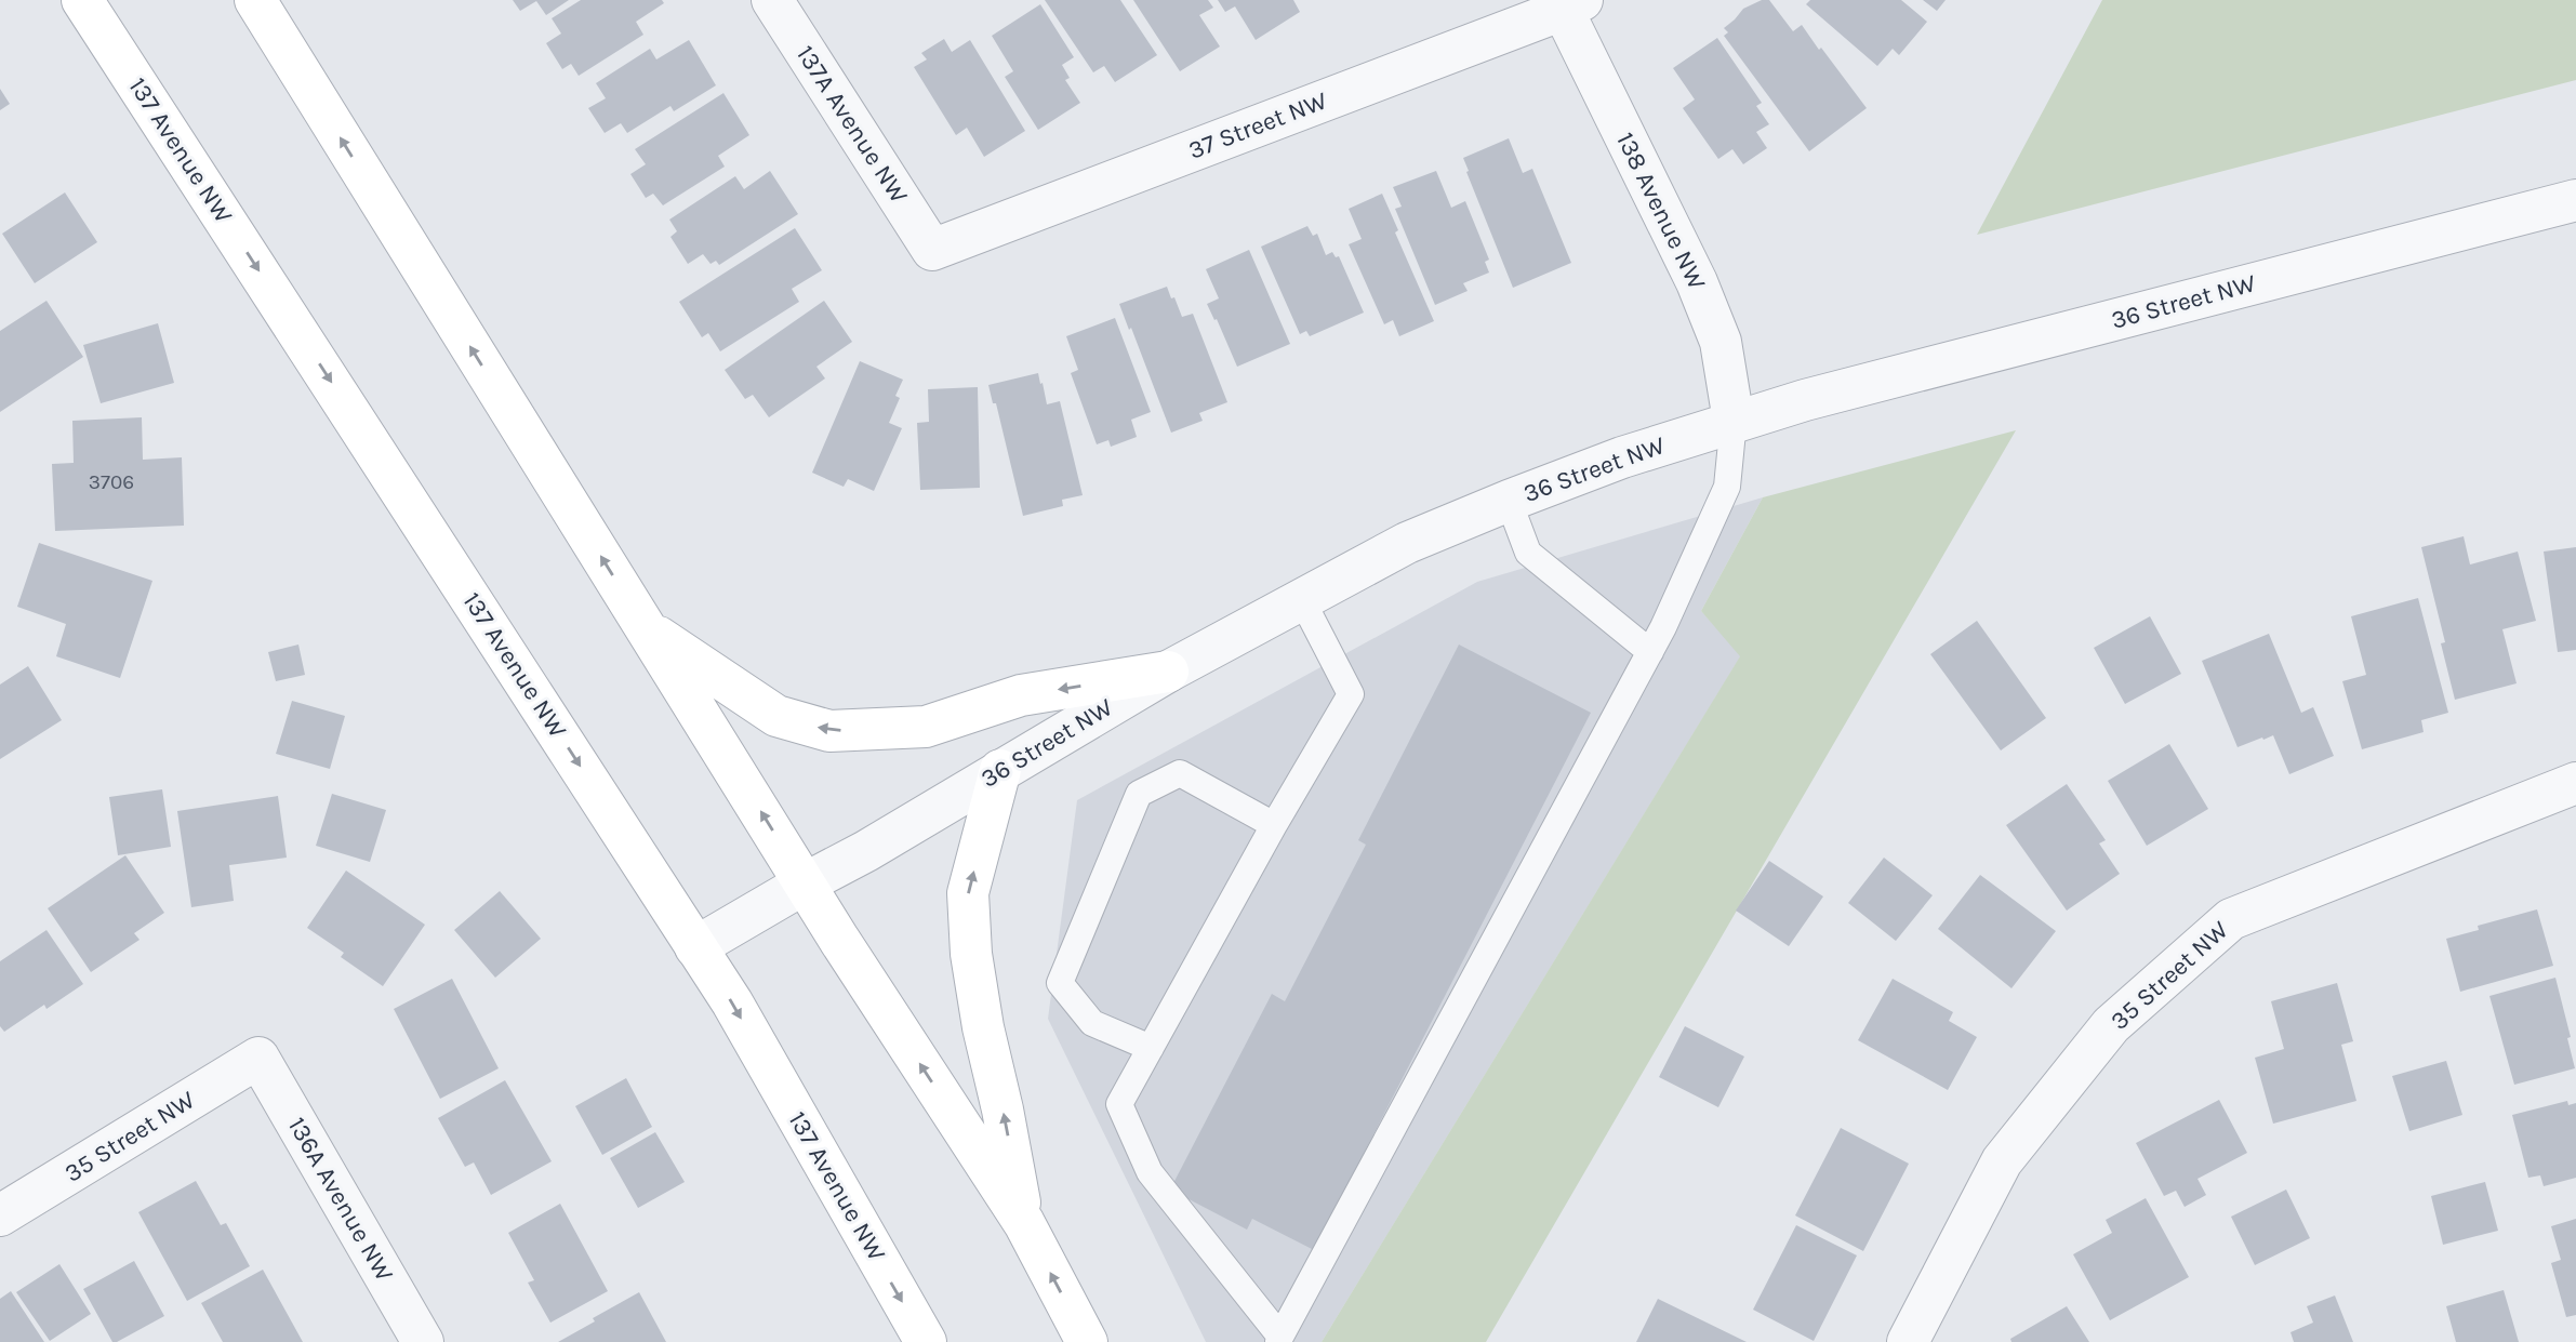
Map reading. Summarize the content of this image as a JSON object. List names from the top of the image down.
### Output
{
  "streets": {
    "main road": ["137 Avenue NW"],
    "street": [
      "137A Avenue NW",
      "37 Street NW",
      "138 Avenue NW",
      "36 Street NW",
      "35 Street NW",
      "136A Avenue NW"
    ]
  },
  "crossings": [
    ["137A Avenue NW", "37 Street NW"],
    ["37 Street NW", "138 Avenue NW"],
    ["137 Avenue NW", "36 Street NW"],
    ["138 Avenue NW", "36 Street NW"],
    ["35 Street NW", "136A Avenue NW"]
  ],
  "house_numbers": ["3706"]
}
